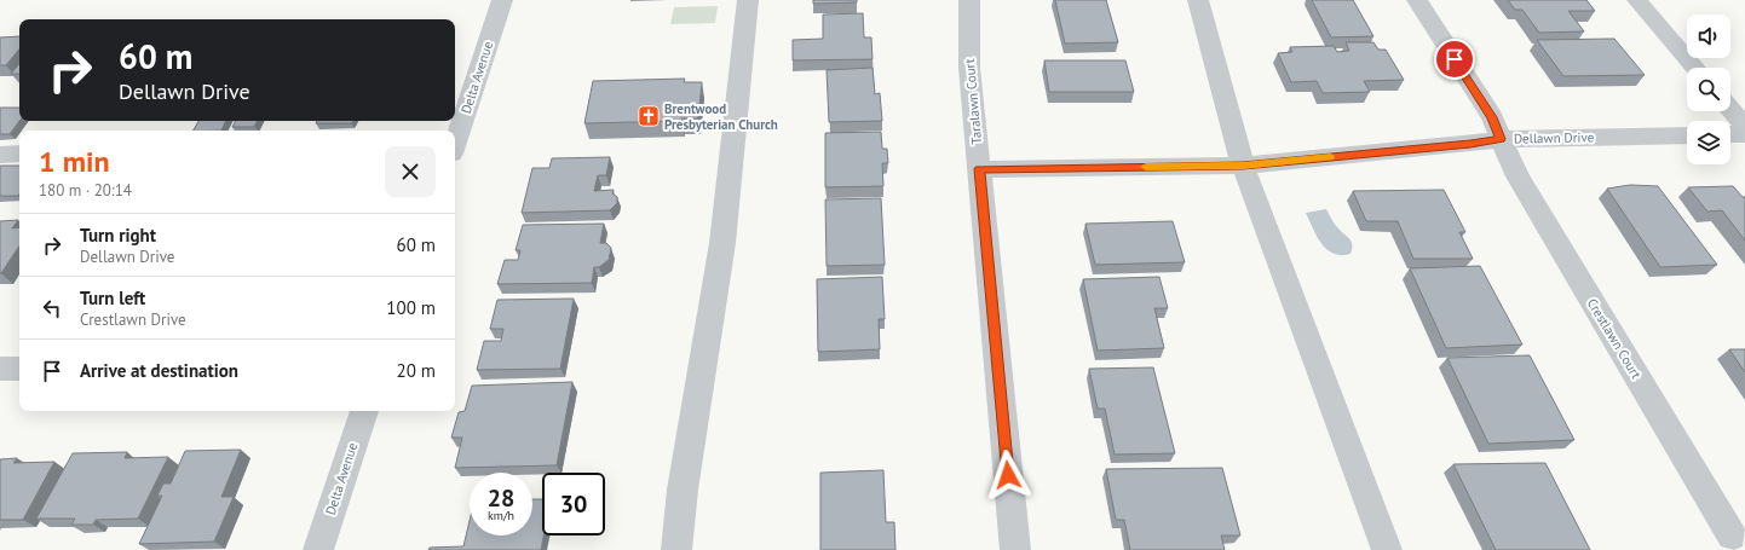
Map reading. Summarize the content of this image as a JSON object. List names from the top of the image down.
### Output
{
  "streets": {
    "street": [
      "Delta Avenue",
      "Taralawn Court",
      "Dellawn Drive",
      "Crestlawn Court"
    ]
  },
  "crossings": [
    ["Taralawn Court", "Dellawn Drive"],
    ["Dellawn Drive", "Crestlawn Court"]
  ],
  "places": {
    "church": ["Brentwood Presbyterian Church"]
  },
  "page": {
    "turn": ["60 m", "Dellawn Drive"],
    "heading": ["1 min", "180 m · 20:14"],
    "list": [
      {
        "name": "Turn right",
        "note": "Dellawn Drive",
        "value": "60 m"
      },
      {
        "name": "Turn left",
        "note": "Crestlawn Drive",
        "value": "100 m"
      },
      {
        "name": "Arrive at destination",
        "value": "20 m"
      }
    ],
    "speed": "28 km/h",
    "limit": "30"
  }
}
